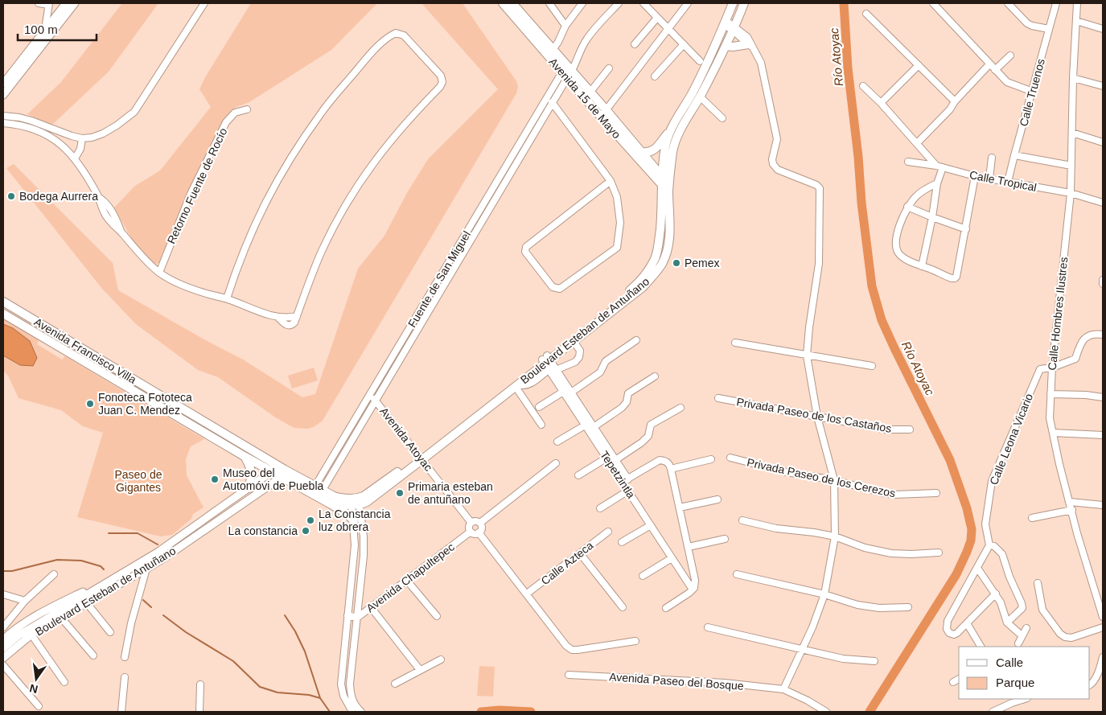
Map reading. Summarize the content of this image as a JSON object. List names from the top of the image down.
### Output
{
  "streets": {
    "main road": ["Avenida 15 de Mayo", "Boulevard Esteban de Antuñano", "Avenida Francisco Villa"],
    "street": [
      "Calle Truenos",
      "Calle Tropical",
      "Retorno Fuente de Rocío",
      "Fuente de San Miguel",
      "Calle Hombres Ilustres",
      "Privada Paseo de los Castaños",
      "Avenida Atoyac",
      "Calle Leona Vicario",
      "Tepetzintla",
      "Privada Paseo de los Cerezos",
      "Calle Azteca",
      "Avenida Chapultepec",
      "Avenida Paseo del Bosque"
    ]
  },
  "crossings": [
    ["Calle Truenos", "Calle Tropical"],
    ["Avenida 15 de Mayo", "Fuente de San Miguel"],
    ["Avenida 15 de Mayo", "Boulevard Esteban de Antuñano"],
    ["Calle Tropical", "Calle Hombres Ilustres"],
    ["Fuente de San Miguel", "Avenida Francisco Villa"],
    ["Fuente de San Miguel", "Avenida Atoyac"],
    ["Calle Hombres Ilustres", "Calle Leona Vicario"],
    ["Boulevard Esteban de Antuñano", "Avenida Francisco Villa"],
    ["Boulevard Esteban de Antuñano", "Avenida Atoyac"],
    ["Boulevard Esteban de Antuñano", "Tepetzintla"],
    ["Avenida Atoyac", "Avenida Chapultepec"]
  ],
  "water": ["Río Atoyac"],
  "parks": ["Paseo de Gigantes"],
  "places": [
    "Bodega Aurrera",
    "Pemex",
    "Fonoteca Fototeca Juan C. Mendez",
    "Museo del Automóvi de Puebla",
    "Primaria esteban de antuñano",
    "La Constancia luz obrera",
    "La constancia"
  ],
  "legend": ["Calle", "Parque"],
  "scale_bar": "100 m",
  "north": "bottom"
}
